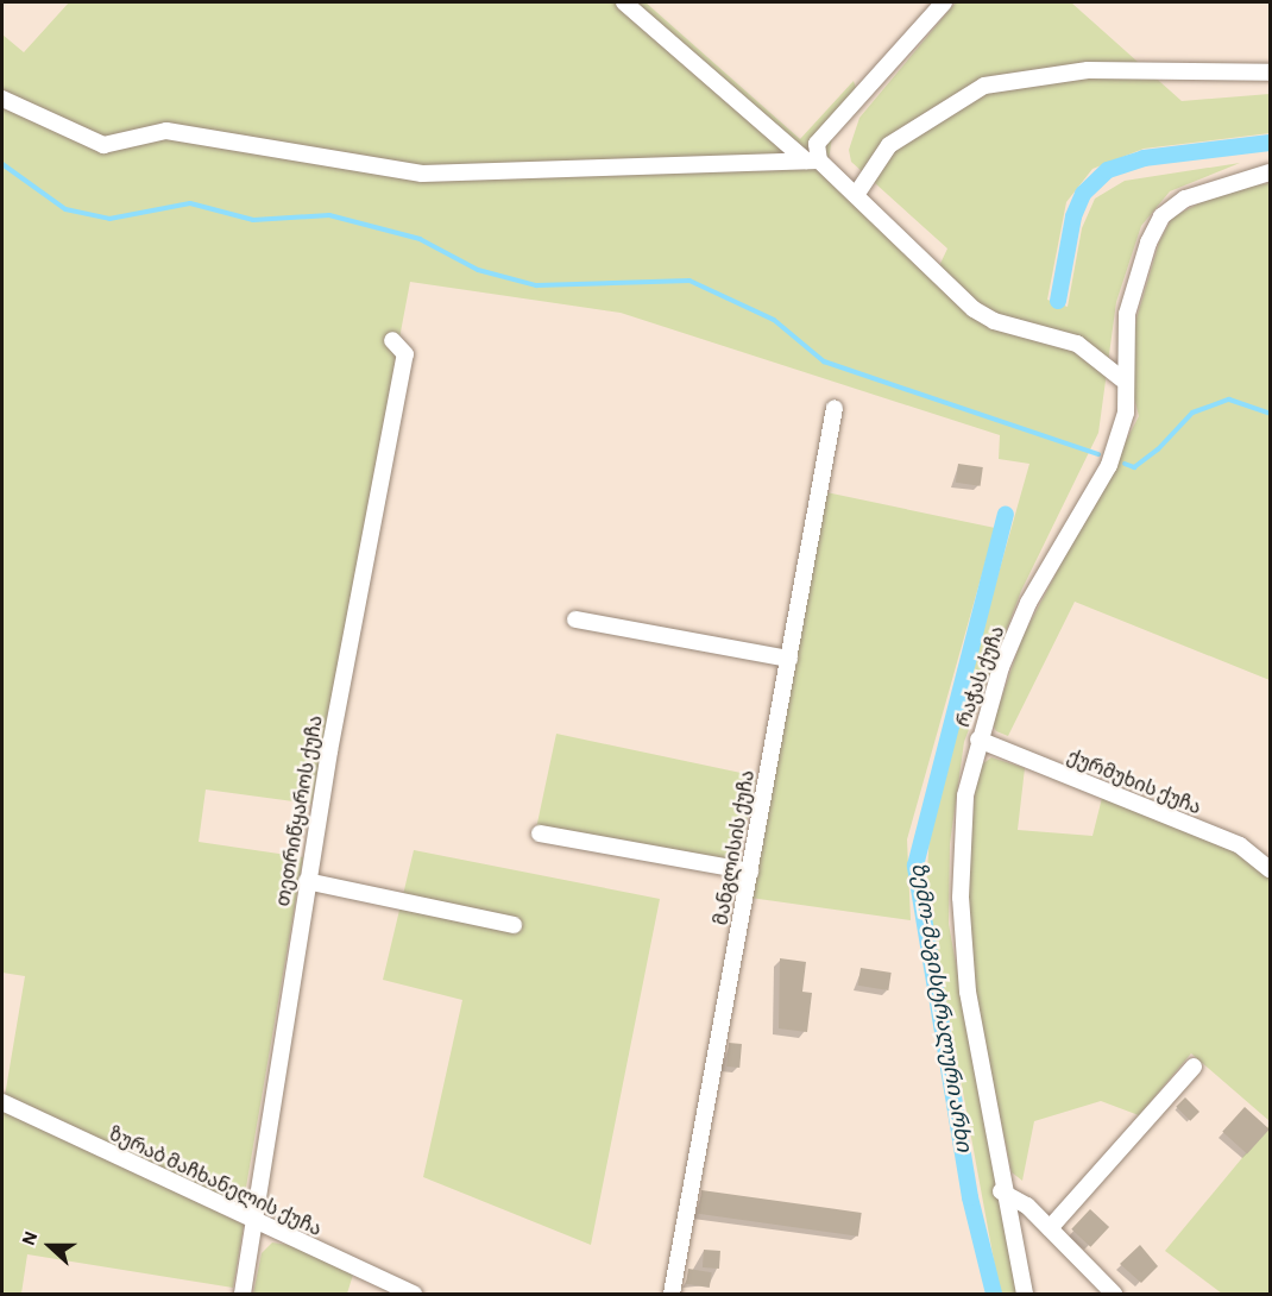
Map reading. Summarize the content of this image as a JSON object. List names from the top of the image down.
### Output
{
  "streets": {
    "street": [
      "რაჭას ქუჩა",
      "ქურმუხის ქუჩა",
      "თეთრიწყაროს ქუჩა",
      "მანგლისის ქუჩა",
      "ზურაბ მაჩხანელის ქუჩა"
    ]
  },
  "crossings": [
    ["რაჭას ქუჩა", "ქურმუხის ქუჩა"],
    ["თეთრიწყაროს ქუჩა", "ზურაბ მაჩხანელის ქუჩა"]
  ],
  "water": ["ზემო-მაგისტრალური არხი"],
  "north": "left"
}
